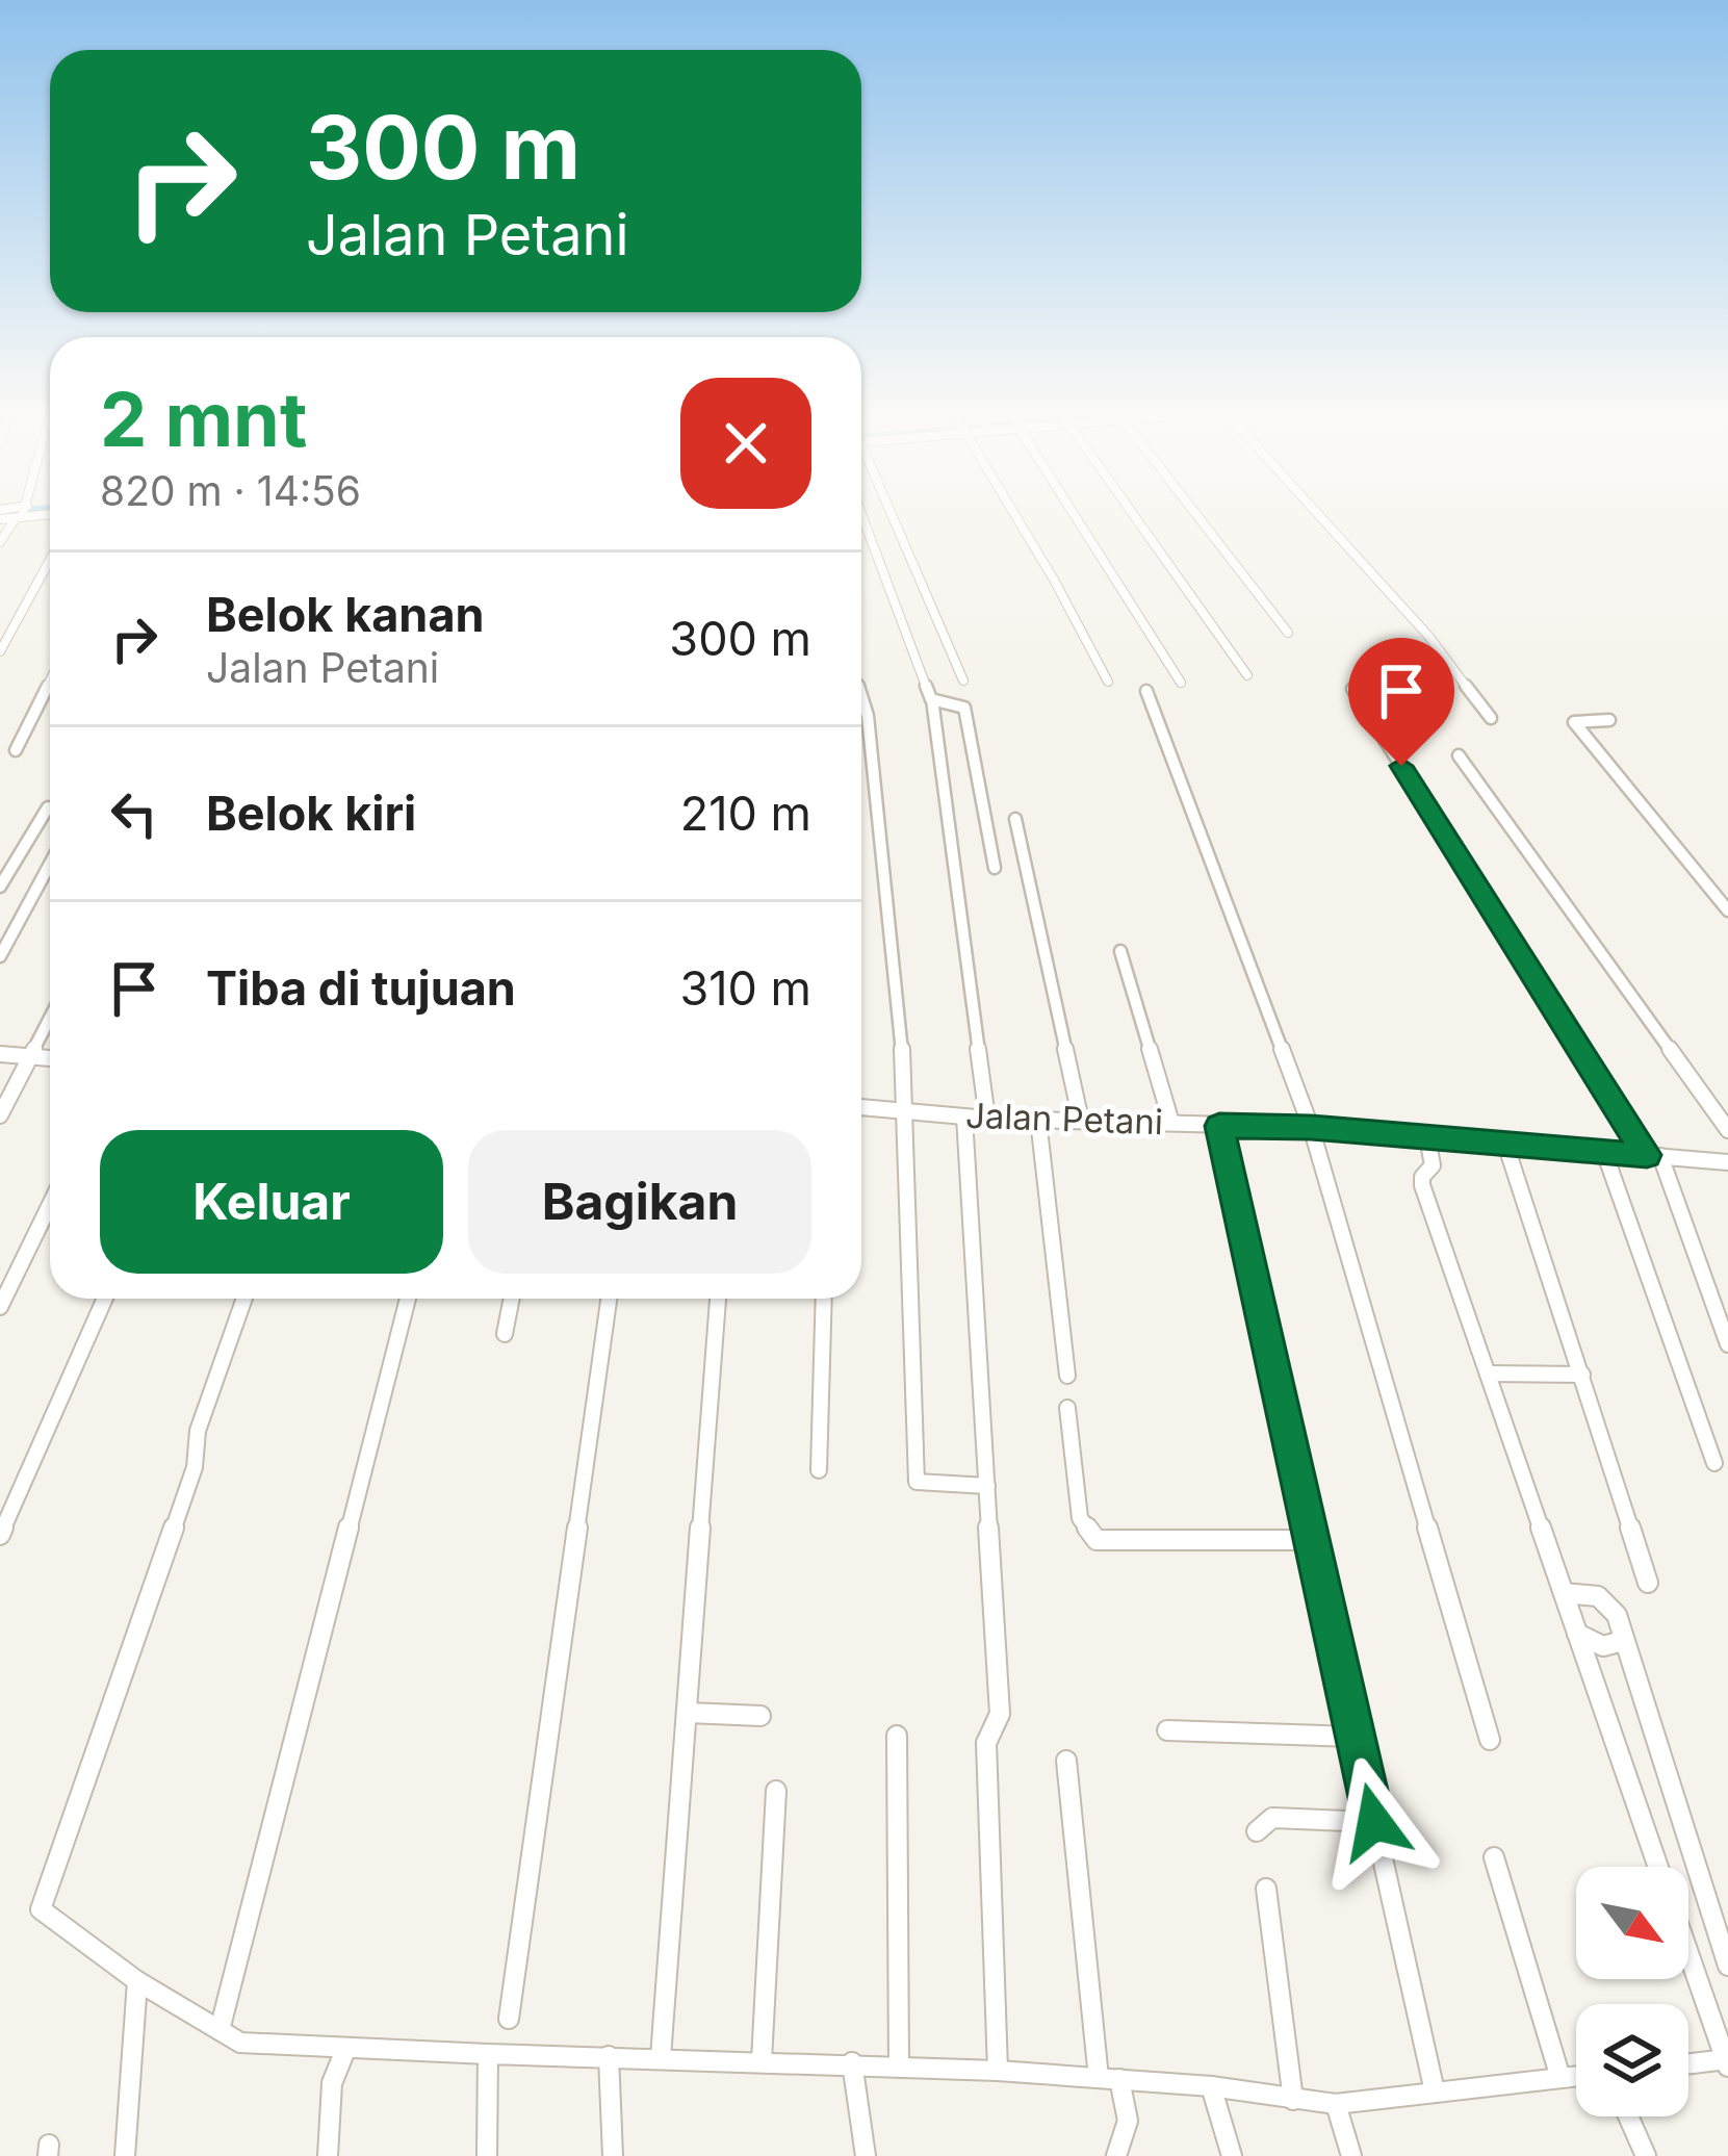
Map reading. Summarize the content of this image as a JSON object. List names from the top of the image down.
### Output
{
  "streets": {
    "street": ["Jalan Petani"]
  },
  "north": "bottom right",
  "page": {
    "turn": ["300 m", "Jalan Petani"],
    "heading": ["2 mnt", "820 m · 14:56"],
    "list": [
      {
        "name": "Belok kanan",
        "note": "Jalan Petani",
        "value": "300 m"
      },
      {
        "name": "Belok kiri",
        "value": "210 m"
      },
      {
        "name": "Tiba di tujuan",
        "value": "310 m"
      }
    ],
    "buttons": ["Keluar", "Bagikan"]
  }
}
